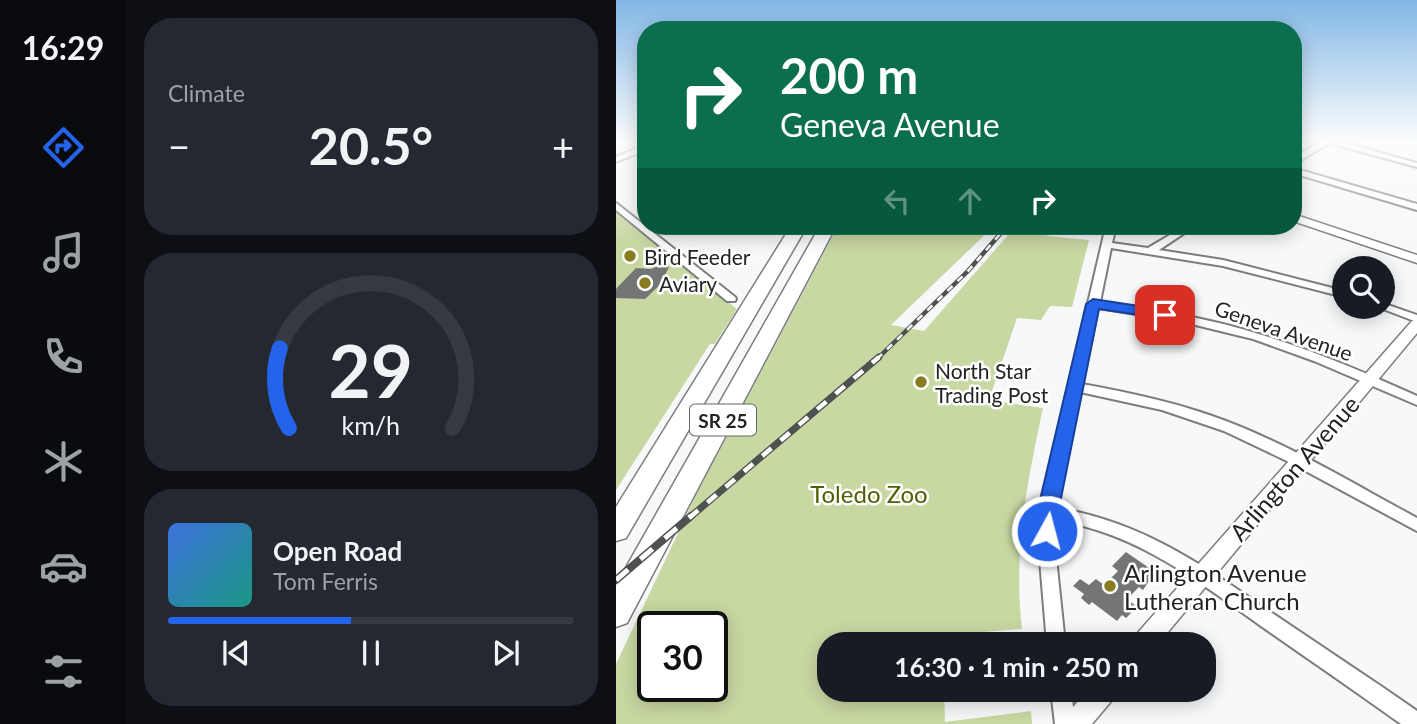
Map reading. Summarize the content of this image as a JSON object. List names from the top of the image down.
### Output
{
  "streets": {
    "highway": ["SR 25"],
    "street": ["Geneva Avenue", "Arlington Avenue"]
  },
  "crossings": [
    ["Geneva Avenue", "Arlington Avenue"]
  ],
  "parks": ["Toledo Zoo"],
  "places": [
    "Bird Feeder",
    "Aviary",
    "North Star Trading Post",
    "Arlington Avenue Lutheran Church"
  ],
  "page": {
    "tabs": "16:29",
    "tile": "Climate",
    "turn": ["200 m", "Geneva Avenue"],
    "heat": ["−", "20.5°", "+"],
    "song": ["Open Road", "Tom Ferris"],
    "limit": "30",
    "trip": "16:30 · 1 min · 250 m",
    "gauge": ["29", "km/h"]
  }
}
